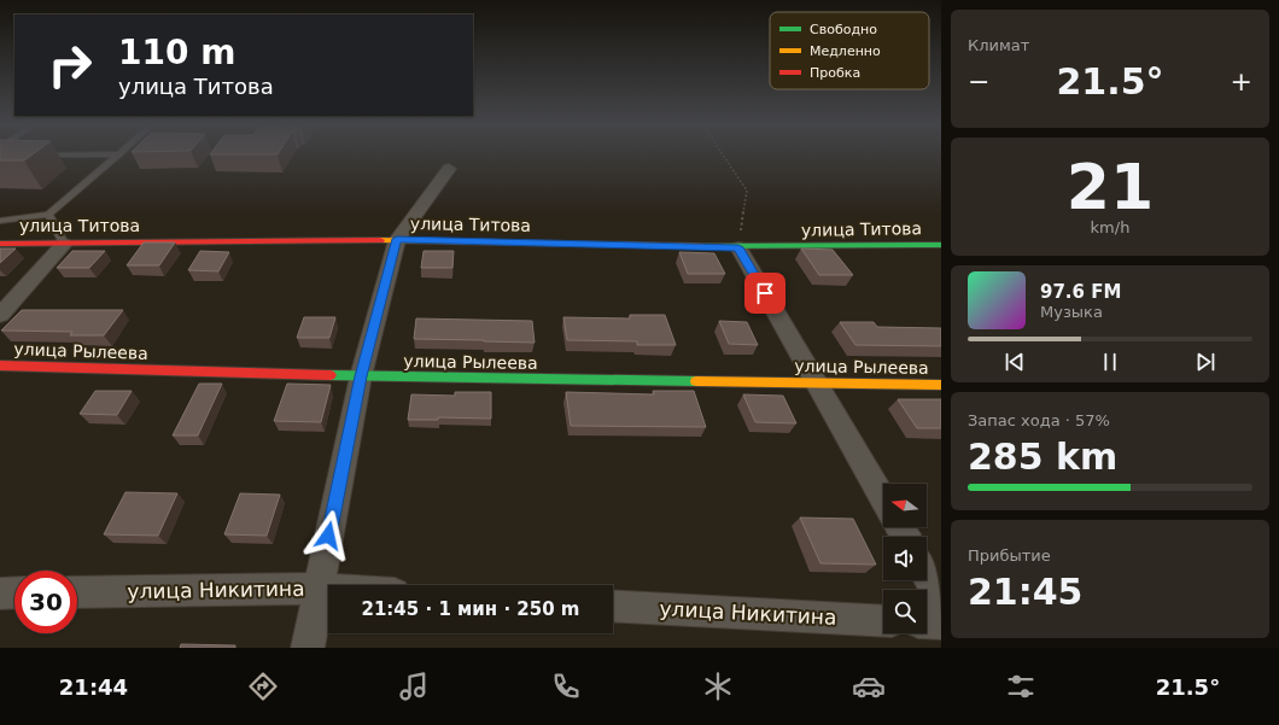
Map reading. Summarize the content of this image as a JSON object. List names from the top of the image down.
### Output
{
  "streets": {
    "street": ["улица Титова", "улица Рылеева", "улица Никитина"]
  },
  "legend": ["Свободно", "Медленно", "Пробка"],
  "north": "left",
  "page": {
    "tile": [
      "Климат",
      ["21", "km/h"],
      ["Запас хода · 57%", "285 km"],
      ["Прибытие", "21:45"]
    ],
    "turn": ["110 m", "улица Титова"],
    "heat": ["−", "21.5°", "+"],
    "song": ["97.6 FM", "Музыка"],
    "limit": "30",
    "trip": "21:45 · 1 мин · 250 m",
    "tabs": ["21:44", "21.5°"]
  }
}
